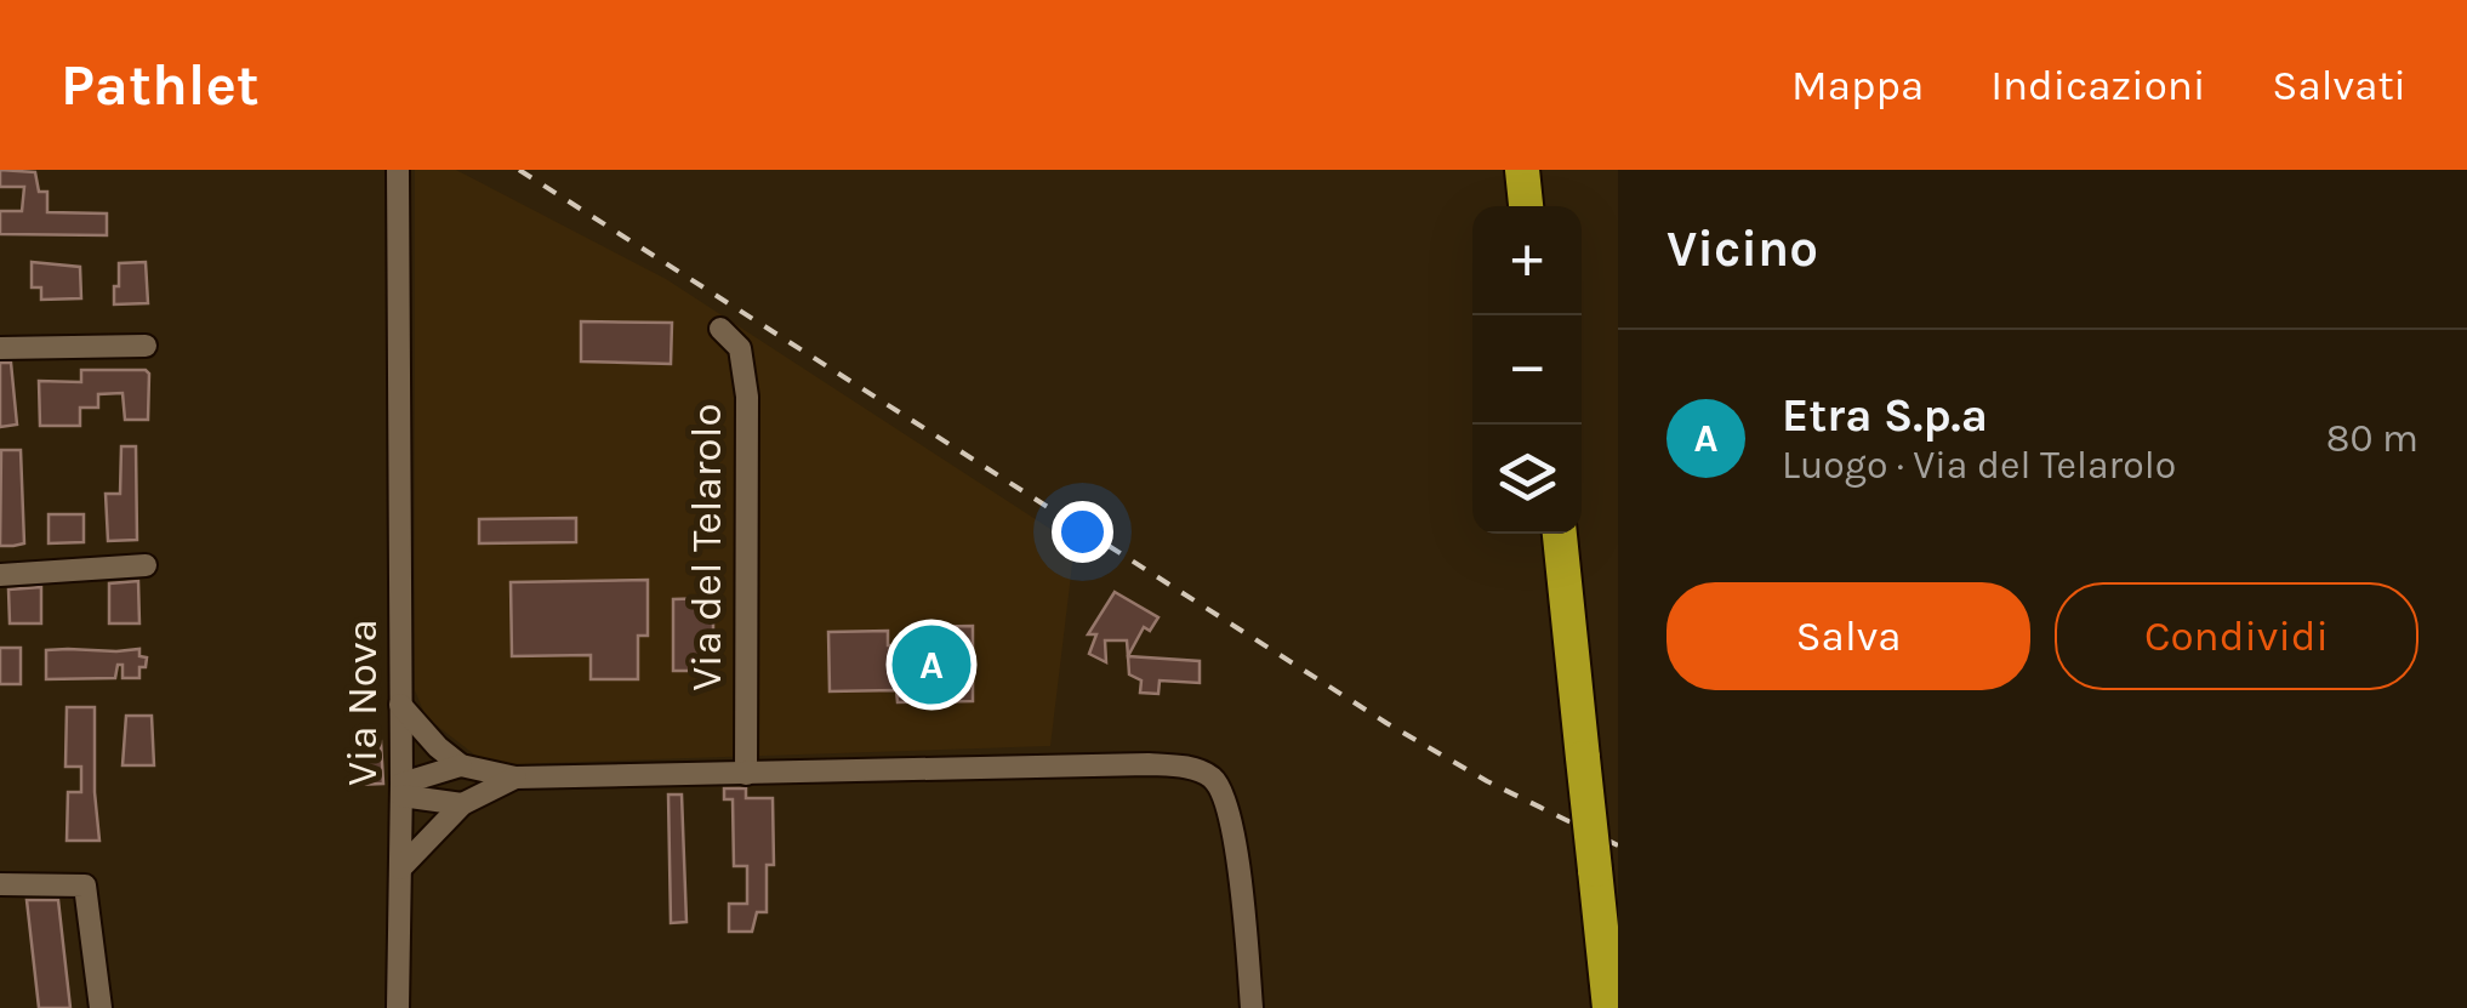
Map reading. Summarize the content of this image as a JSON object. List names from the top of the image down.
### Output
{
  "streets": {
    "street": ["Via del Telarolo", "Via Nova"]
  },
  "page": {
    "header": "Pathlet",
    "nav": ["Mappa", "Indicazioni", "Salvati"],
    "heading": "Vicino",
    "map_buttons": ["+", "−"],
    "list": [
      {
        "mark": "A",
        "name": "Etra S.p.a",
        "note": "Luogo · Via del Telarolo",
        "value": "80 m"
      }
    ],
    "buttons": ["Salva", "Condividi"],
    "pins": "A"
  }
}
